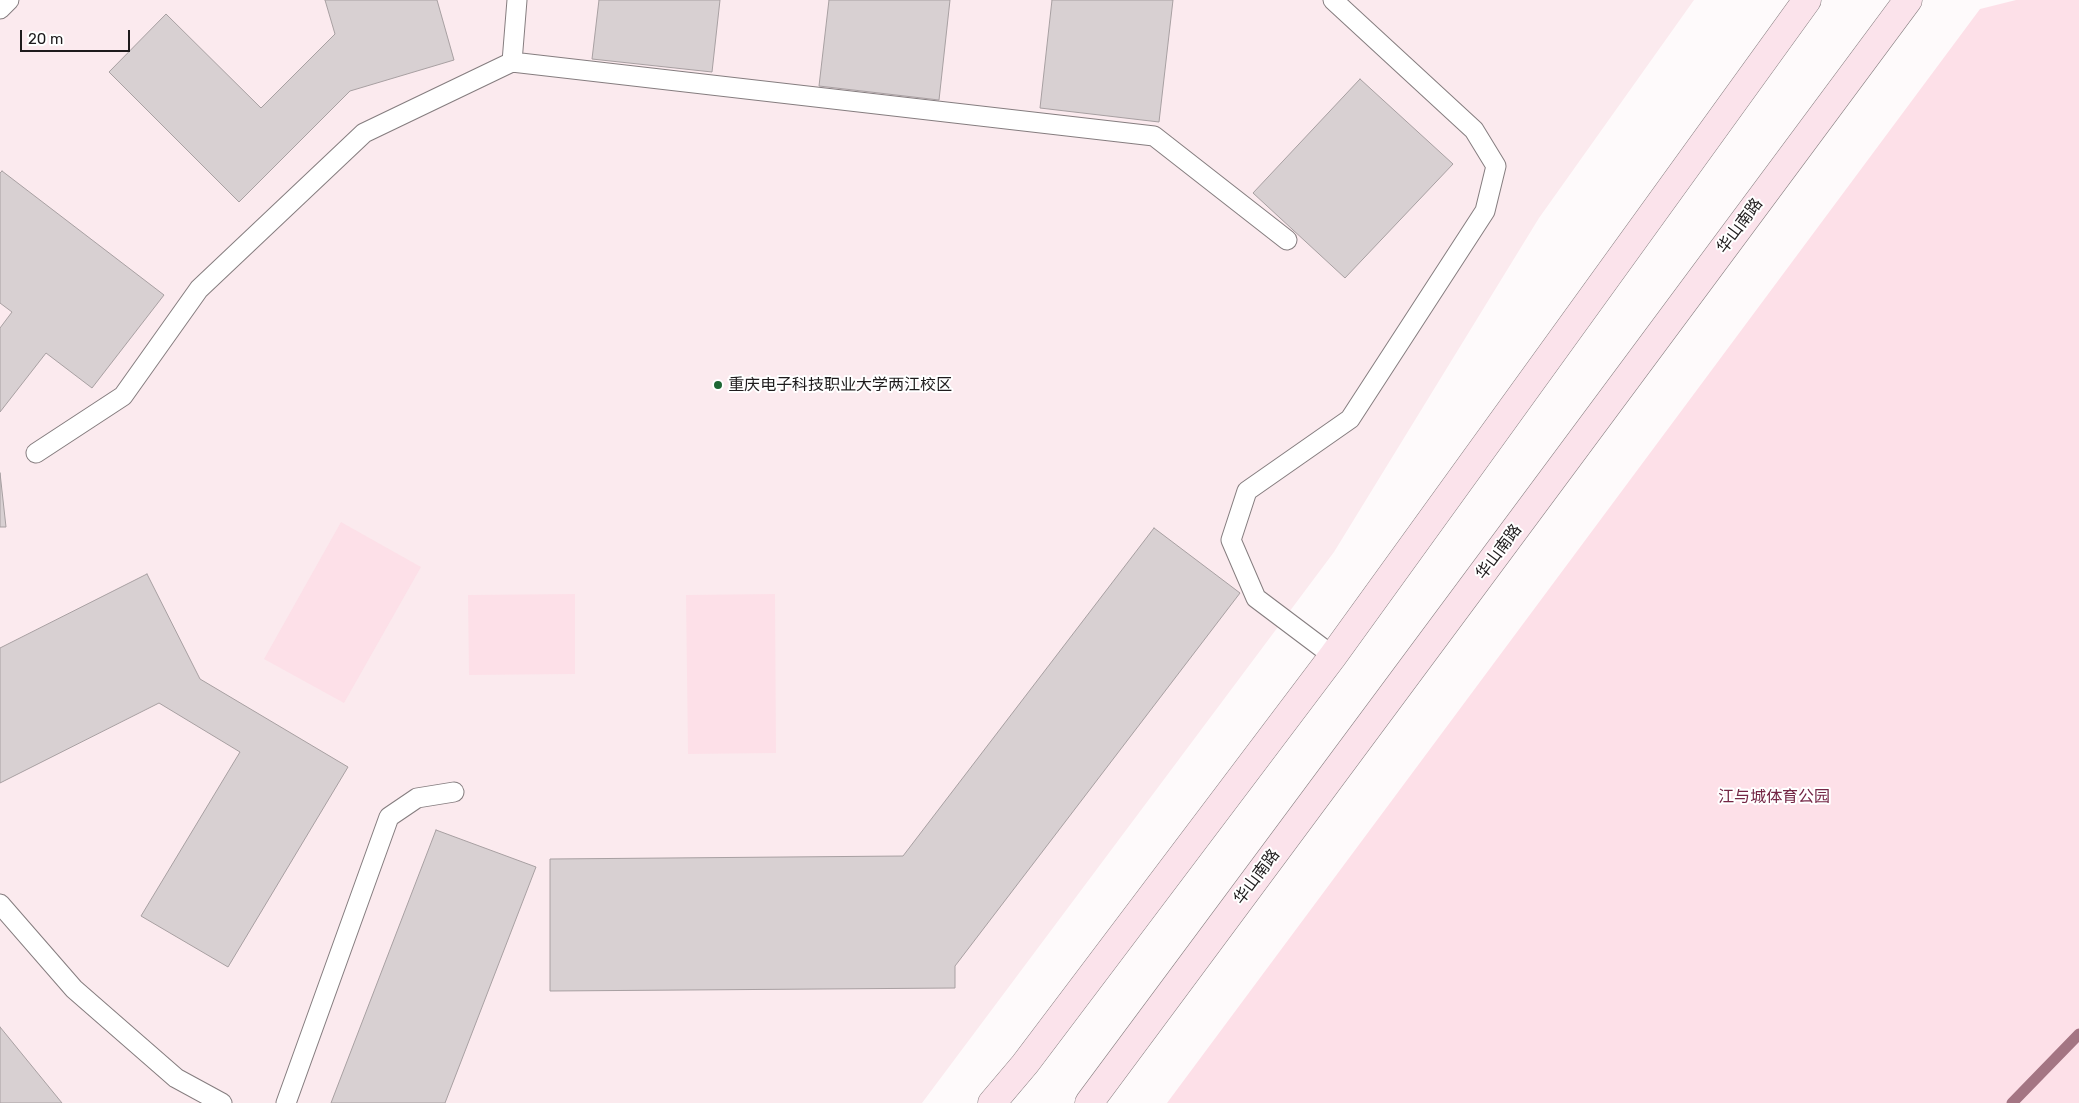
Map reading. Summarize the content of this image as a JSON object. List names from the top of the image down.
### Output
{
  "streets": {
    "main road": ["华山南路"]
  },
  "parks": ["江与城体育公园"],
  "places": ["重庆电子科技职业大学两江校区"],
  "scale_bar": "20 m"
}
